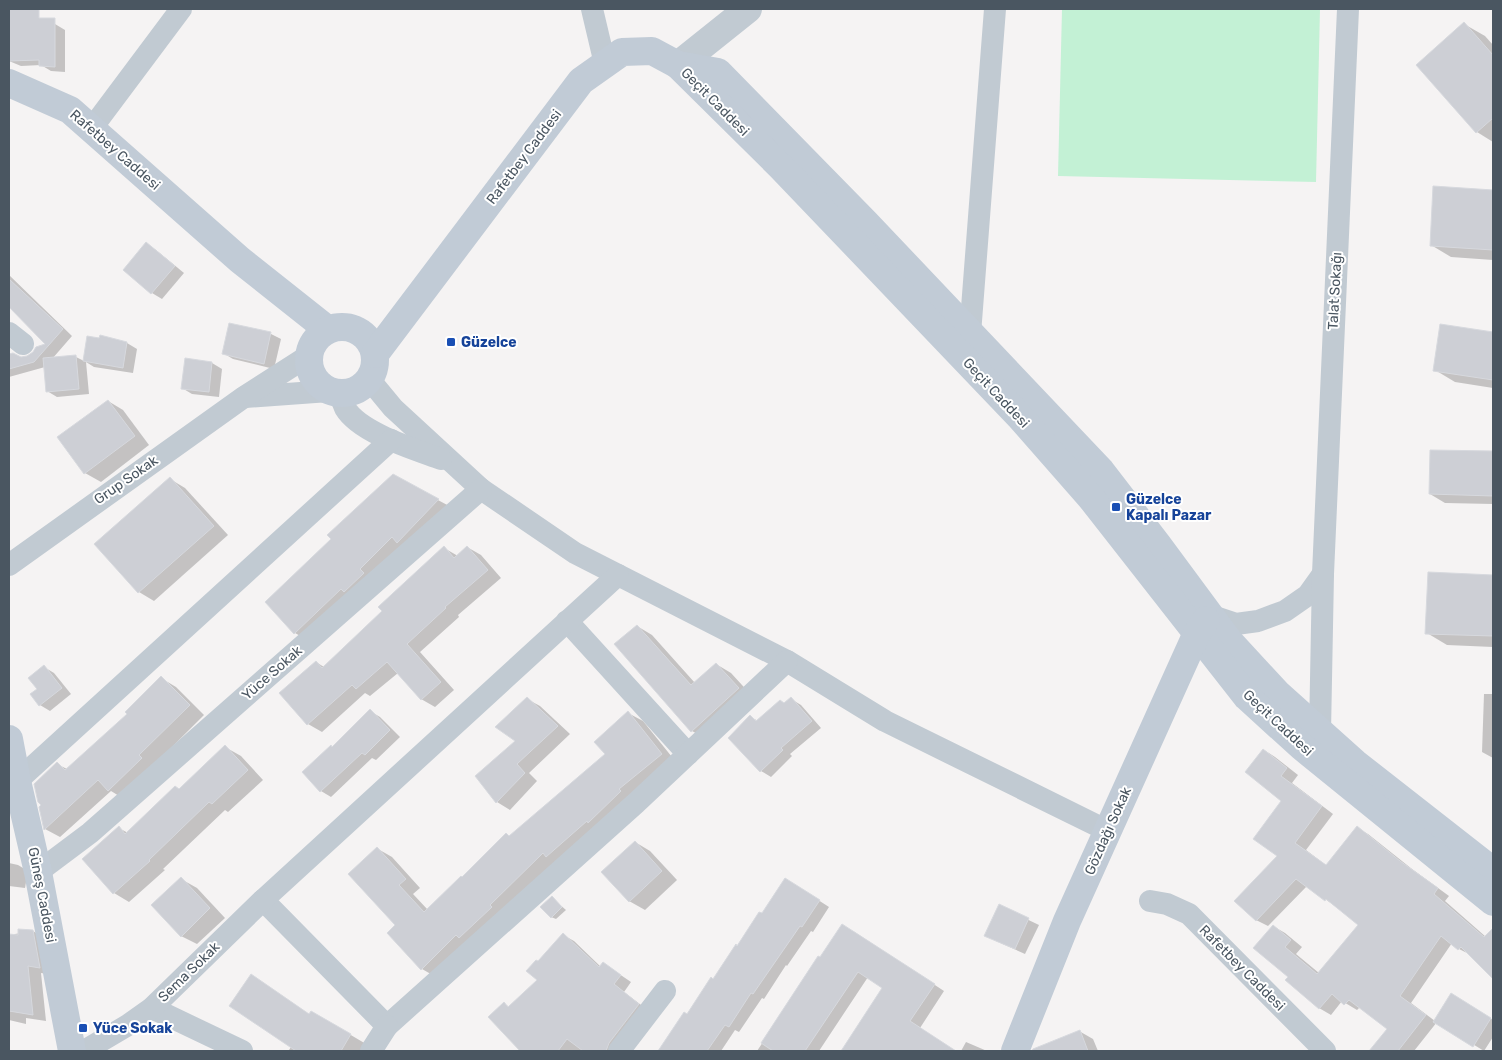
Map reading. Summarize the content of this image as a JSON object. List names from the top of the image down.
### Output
{
  "streets": {
    "main road": [
      "Geçit Caddesi",
      "Rafetbey Caddesi",
      "Gözdağı Sokak",
      "Güneş Caddesi"
    ],
    "street": [
      "Talat Sokağı",
      "Grup Sokak",
      "Yüce Sokak",
      "Sema Sokak"
    ]
  },
  "crossings": [
    ["Geçit Caddesi", "Rafetbey Caddesi"],
    ["Geçit Caddesi", "Talat Sokağı"],
    ["Geçit Caddesi", "Gözdağı Sokak"],
    ["Rafetbey Caddesi", "Grup Sokak"],
    ["Yüce Sokak", "Güneş Caddesi"]
  ],
  "places": {
    "transit": ["Güzelce", "Güzelce Kapalı Pazar", "Yüce Sokak"]
  }
}
